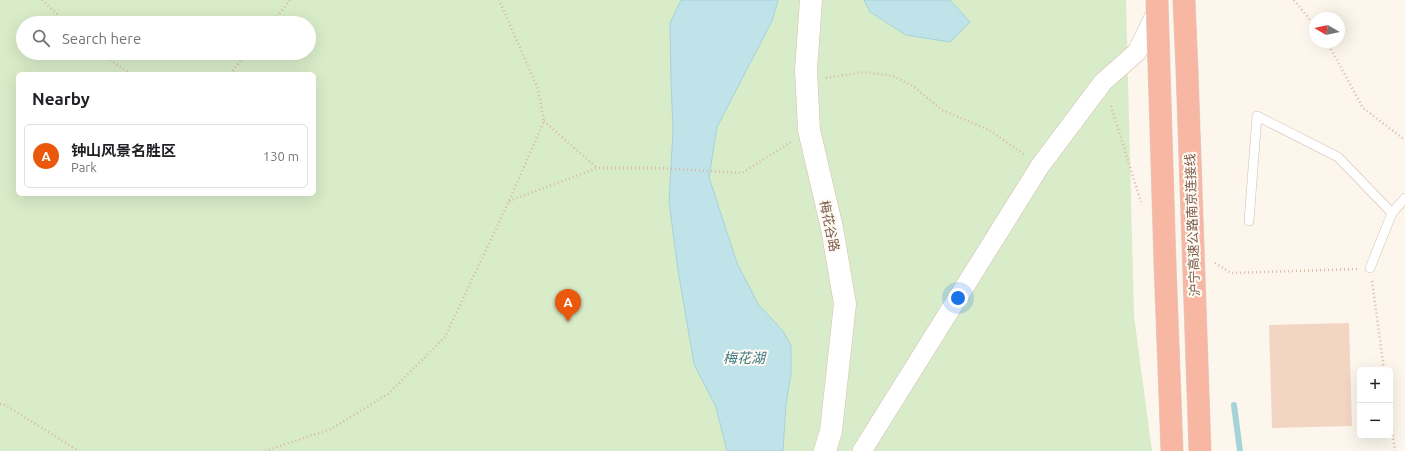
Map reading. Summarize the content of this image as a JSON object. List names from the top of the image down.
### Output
{
  "streets": {
    "highway": ["沪宁高速公路南京连接线"],
    "street": ["梅花谷路"]
  },
  "water": ["梅花湖"],
  "north": "left",
  "page": {
    "search": "Search here",
    "heading": "Nearby",
    "list": [
      {
        "mark": "A",
        "name": "钟山风景名胜区",
        "note": "Park",
        "value": "130 m"
      }
    ],
    "pins": "A",
    "map_buttons": ["+", "−"]
  }
}
